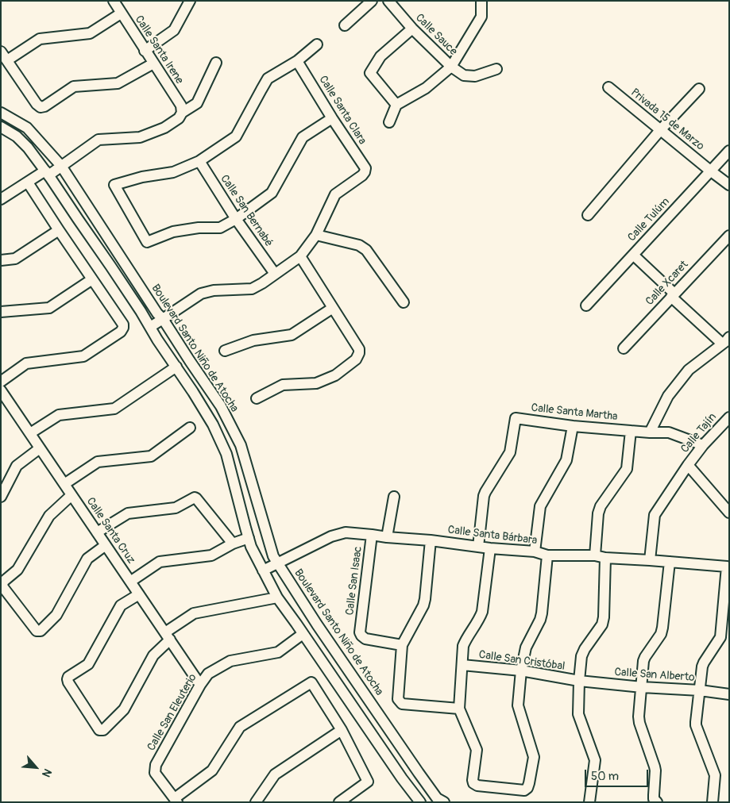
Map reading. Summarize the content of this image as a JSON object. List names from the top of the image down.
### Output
{
  "streets": {
    "street": [
      "Calle Sauce",
      "Calle Santa Irene",
      "Calle Santa Clara",
      "Privada 15 de Marzo",
      "Calle San Bernabé",
      "Calle Tulúm",
      "Calle Xcaret",
      "Boulevard Santo Niño de Atocha",
      "Calle Santa Martha",
      "Calle Tajín",
      "Calle Santa Cruz",
      "Calle Santa Bárbara",
      "Calle San Isaac",
      "Calle San Cristóbal",
      "Calle San Alberto",
      "Calle San Eleuterio"
    ]
  },
  "crossings": [
    ["Privada 15 de Marzo", "Calle Tulúm"],
    ["Boulevard Santo Niño de Atocha", "Calle Santa Bárbara"],
    ["Calle Santa Martha", "Calle Tajín"],
    ["Calle Santa Martha", "Calle Santa Bárbara"],
    ["Calle Tajín", "Calle Santa Bárbara"],
    ["Calle Santa Cruz", "Calle San Eleuterio"],
    ["Calle Santa Bárbara", "Calle San Isaac"],
    ["Calle San Cristóbal", "Calle San Alberto"]
  ],
  "scale_bar": "50 m",
  "north": "bottom right"
}
